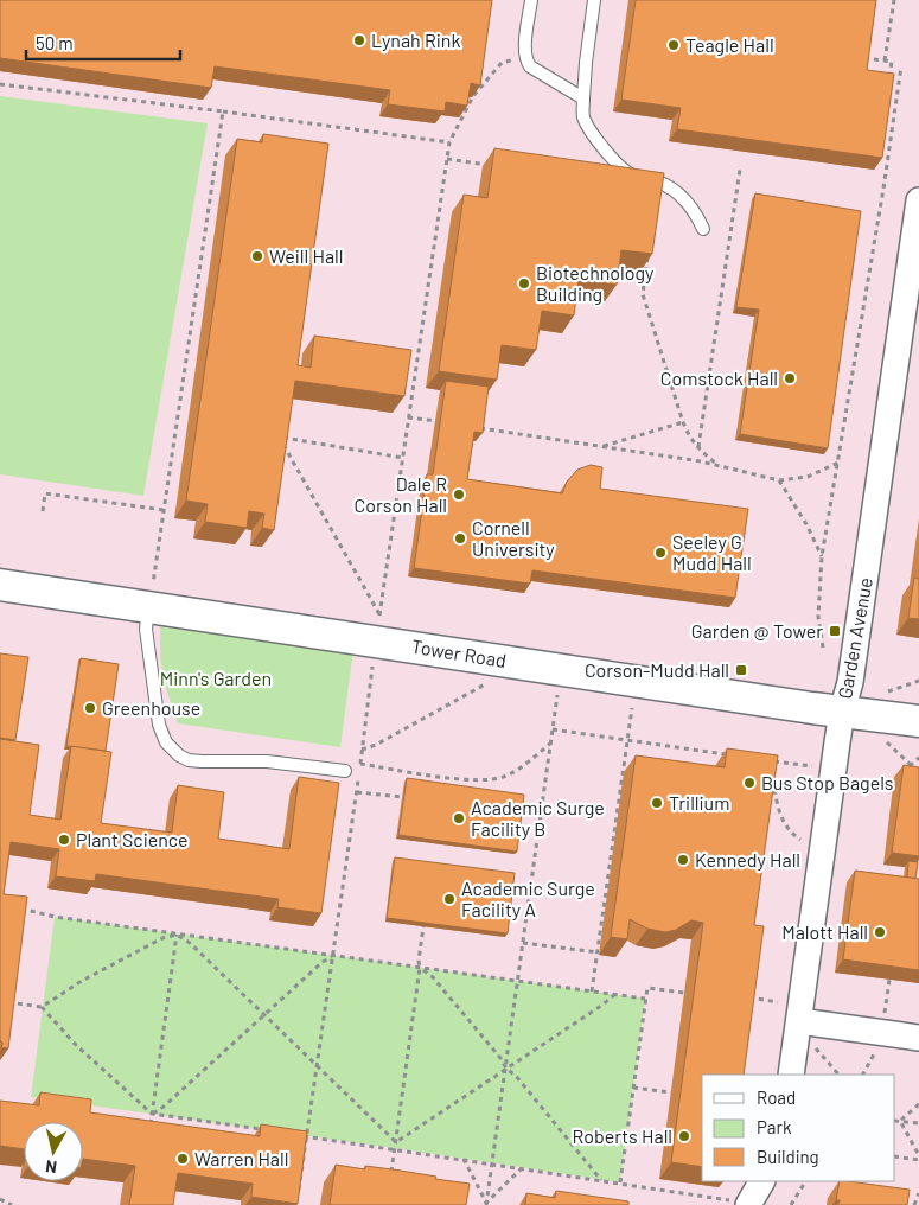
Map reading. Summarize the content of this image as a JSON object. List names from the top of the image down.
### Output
{
  "streets": {
    "street": ["Garden Avenue", "Tower Road"]
  },
  "crossings": [
    ["Garden Avenue", "Tower Road"]
  ],
  "parks": ["Minn's Garden"],
  "places": {
    "other": [
      "Lynah Rink",
      "Teagle Hall",
      "Weill Hall",
      "Biotechnology Building",
      "Comstock Hall",
      "Dale R Corson Hall",
      "Cornell University",
      "Seeley G Mudd Hall",
      "Greenhouse",
      "Bus Stop Bagels",
      "Trillium",
      "Academic Surge Facility B",
      "Plant Science",
      "Kennedy Hall",
      "Academic Surge Facility A",
      "Malott Hall",
      "Roberts Hall",
      "Warren Hall"
    ],
    "transit": ["Garden @ Tower", "Corson-Mudd Hall"]
  },
  "legend": ["Road", "Park", "Building"],
  "scale_bar": "50 m",
  "north": "bottom"
}
